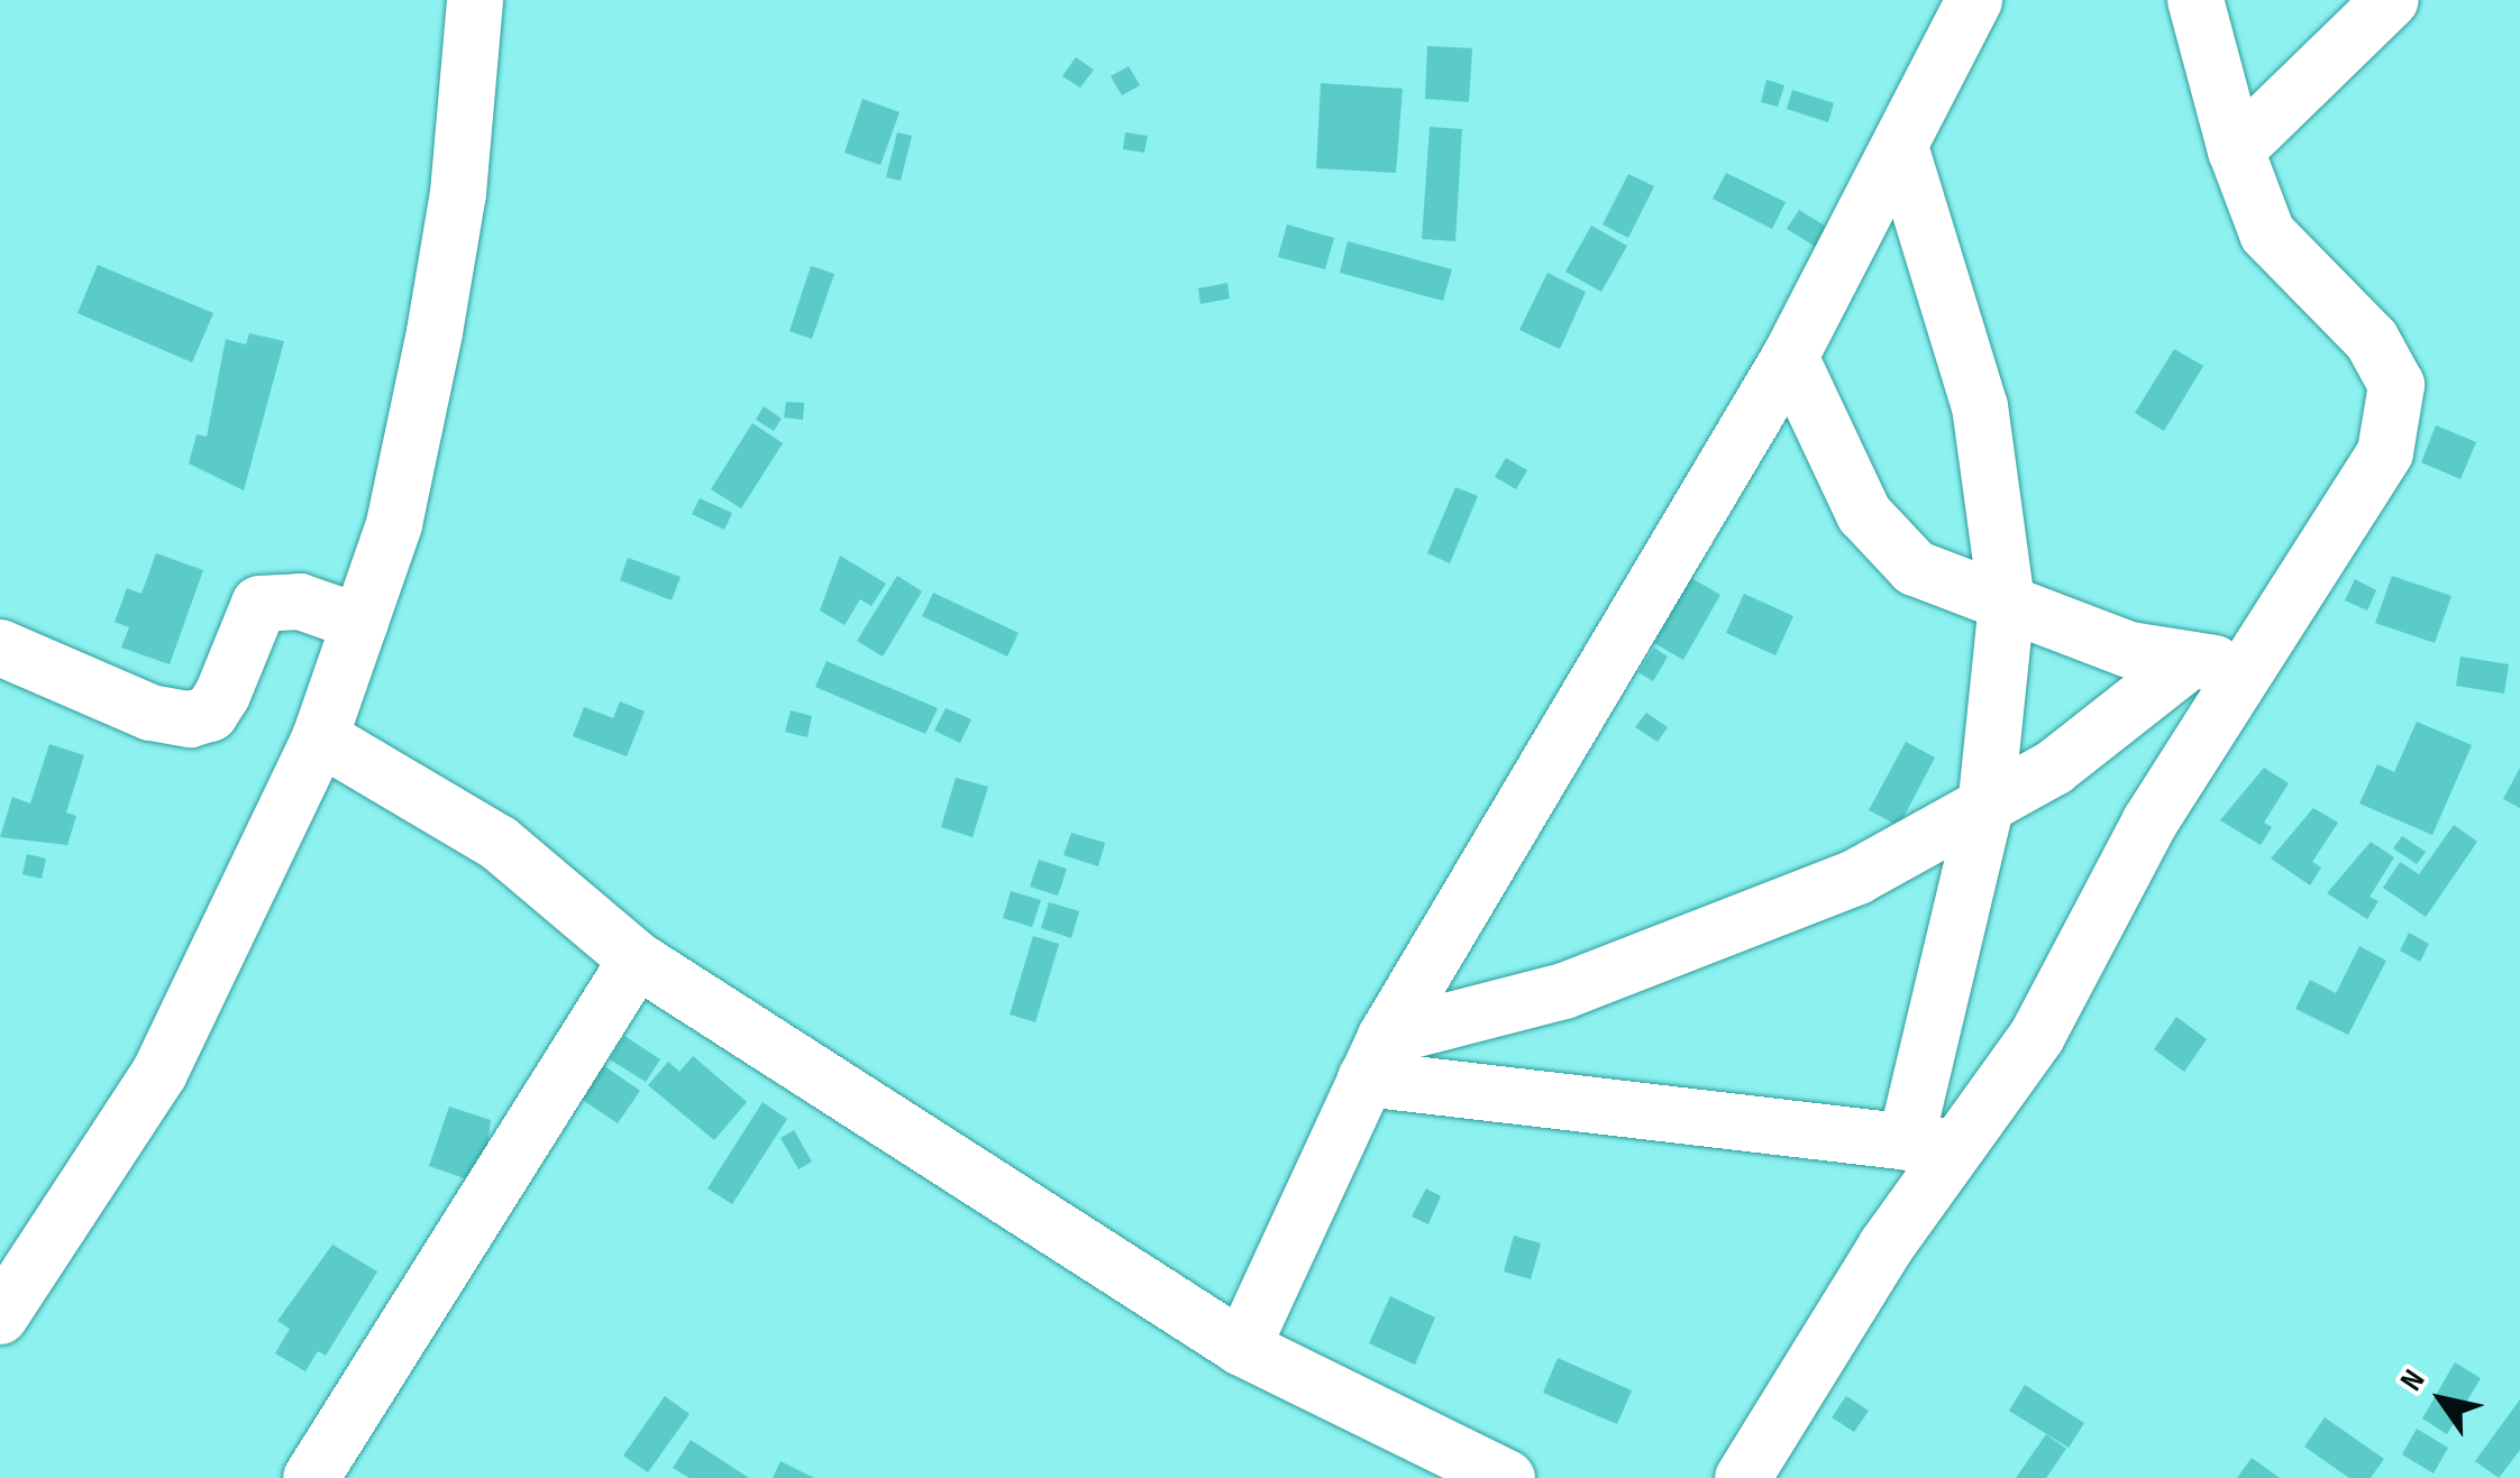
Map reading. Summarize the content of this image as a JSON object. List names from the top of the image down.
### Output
{
  "north": "top left"
}
